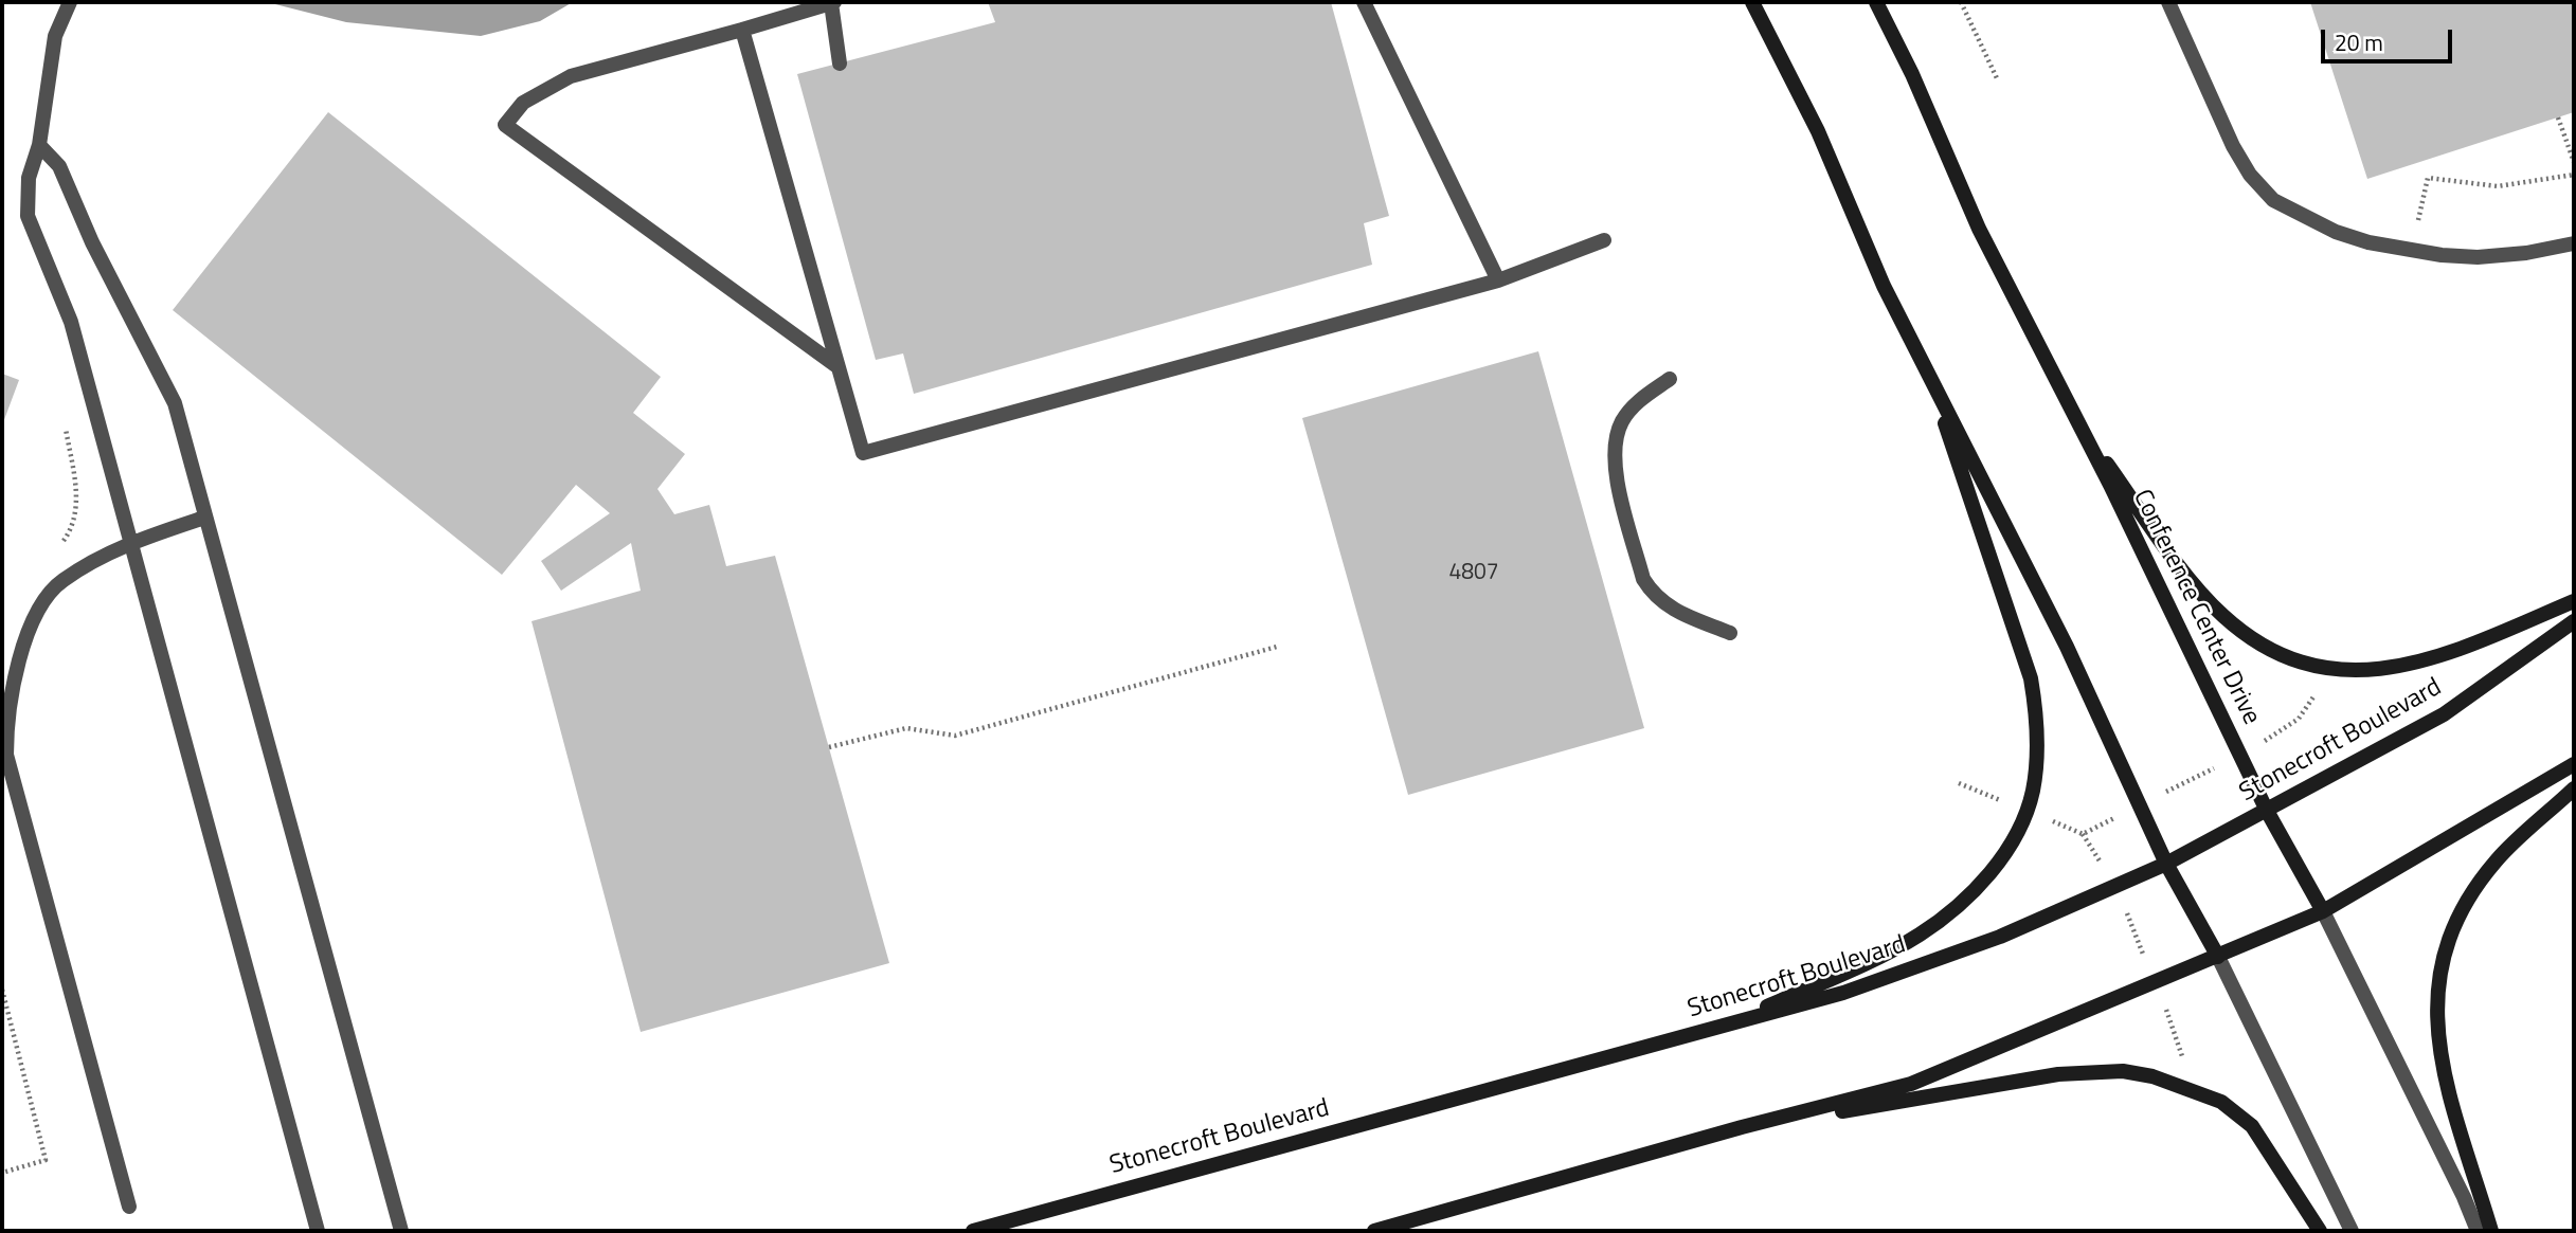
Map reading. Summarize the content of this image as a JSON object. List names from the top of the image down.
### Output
{
  "streets": {
    "main road": ["Conference Center Drive", "Stonecroft Boulevard"]
  },
  "crossings": [
    ["Conference Center Drive", "Stonecroft Boulevard"]
  ],
  "house_numbers": ["4807"],
  "scale_bar": "20 m"
}
